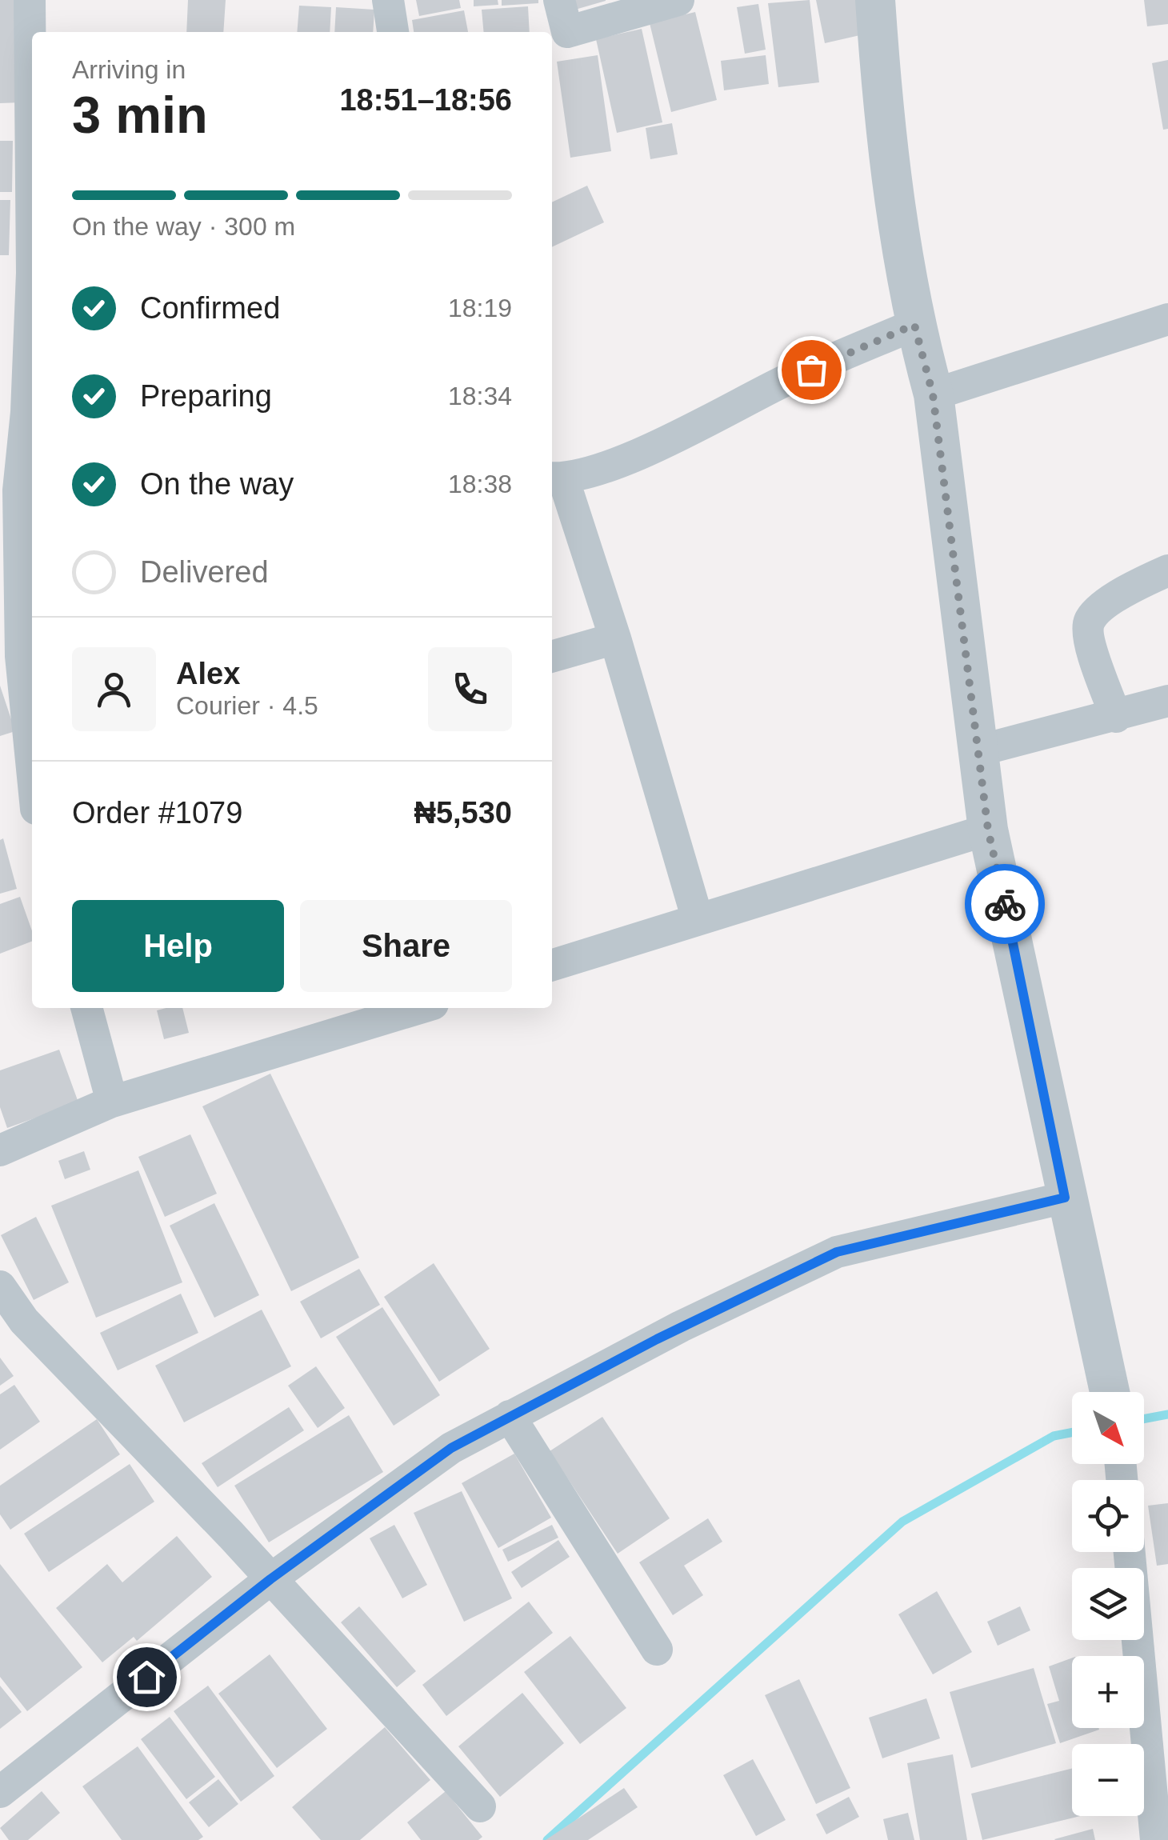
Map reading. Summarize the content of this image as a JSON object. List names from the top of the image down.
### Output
{
  "north": "bottom right",
  "page": {
    "heading": ["3 min", "Arriving in", "18:51–18:56"],
    "panel": [
      "Alex",
      "Courier · 4.5",
      "Order #1079",
      "₦5,530"
    ],
    "bar": "On the way · 300 m",
    "list": [
      ["Confirmed", "18:19"],
      ["Preparing", "18:34"],
      ["On the way", "18:38"],
      "Delivered"
    ],
    "buttons": ["Help", "Share"],
    "map_buttons": ["+", "−"]
  }
}
